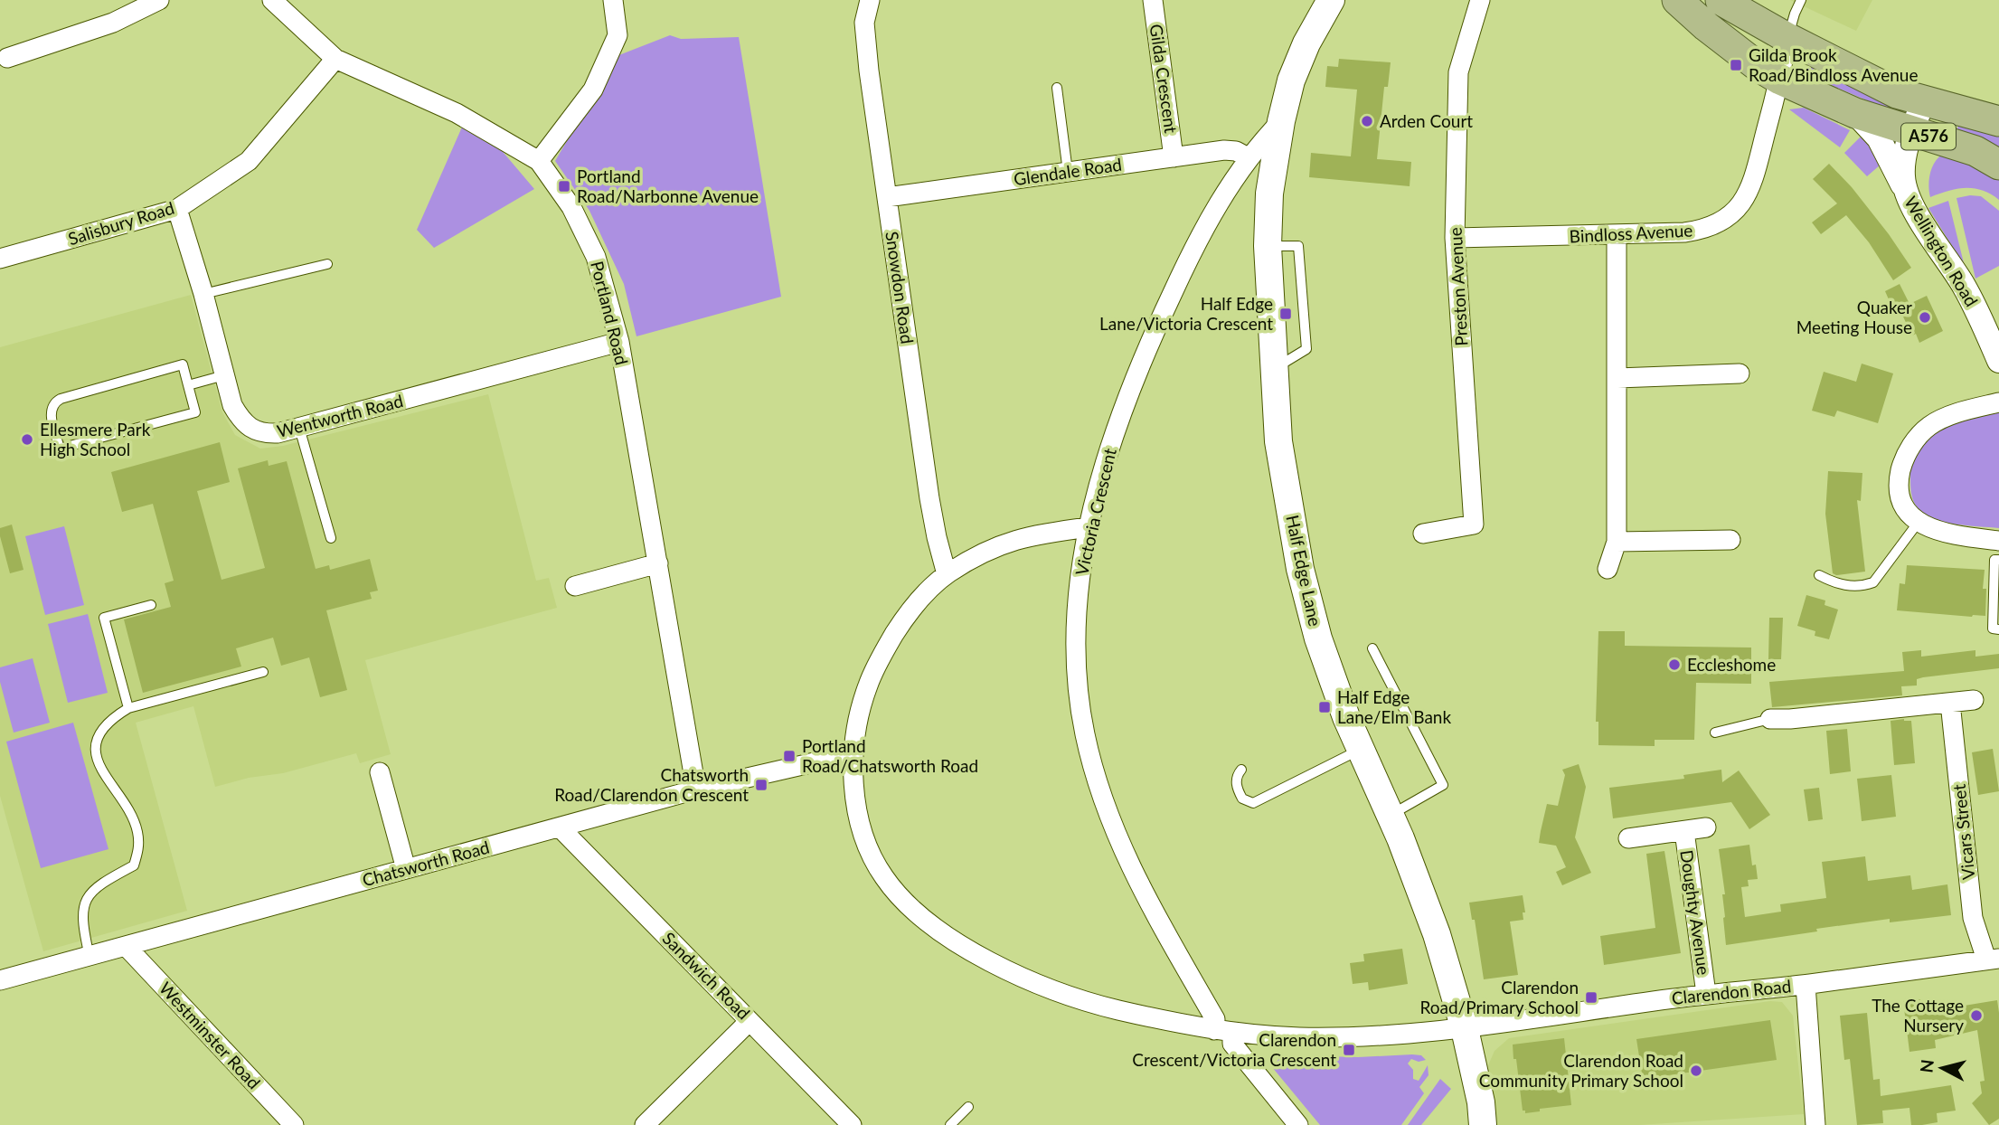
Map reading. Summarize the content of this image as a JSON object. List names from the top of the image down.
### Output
{
  "streets": {
    "main road": ["A576", "Half Edge Lane"],
    "street": [
      "Gilda Crescent",
      "Glendale Road",
      "Salisbury Road",
      "Bindloss Avenue",
      "Wellington Road",
      "Preston Avenue",
      "Snowdon Road",
      "Portland Road",
      "Wentworth Road",
      "Victoria Crescent",
      "Vicars Street",
      "Chatsworth Road",
      "Doughty Avenue",
      "Sandwich Road",
      "Clarendon Road",
      "Westminster Road"
    ]
  },
  "crossings": [
    ["Gilda Crescent", "Glendale Road"],
    ["A576", "Bindloss Avenue"],
    ["A576", "Wellington Road"],
    ["Glendale Road", "Snowdon Road"],
    ["Glendale Road", "Victoria Crescent"],
    ["Salisbury Road", "Portland Road"],
    ["Salisbury Road", "Wentworth Road"],
    ["Bindloss Avenue", "Preston Avenue"],
    ["Snowdon Road", "Clarendon Road"],
    ["Portland Road", "Wentworth Road"],
    ["Portland Road", "Chatsworth Road"],
    ["Victoria Crescent", "Half Edge Lane"],
    ["Victoria Crescent", "Clarendon Road"],
    ["Half Edge Lane", "Clarendon Road"],
    ["Vicars Street", "Clarendon Road"],
    ["Chatsworth Road", "Sandwich Road"],
    ["Chatsworth Road", "Clarendon Road"],
    ["Chatsworth Road", "Westminster Road"],
    ["Doughty Avenue", "Clarendon Road"]
  ],
  "places": {
    "transit": [
      "Gilda Brook Road/Bindloss Avenue",
      "Portland Road/Narbonne Avenue",
      "Half Edge Lane/Victoria Crescent",
      "Half Edge Lane/Elm Bank",
      "Portland Road/Chatsworth Road",
      "Chatsworth Road/Clarendon Crescent",
      "Clarendon Road/Primary School",
      "Clarendon Crescent/Victoria Crescent"
    ],
    "other": [
      "Arden Court",
      "Quaker Meeting House",
      "Ellesmere Park High School",
      "Eccleshome",
      "The Cottage Nursery",
      "Clarendon Road Community Primary School"
    ]
  },
  "north": "left"
}
